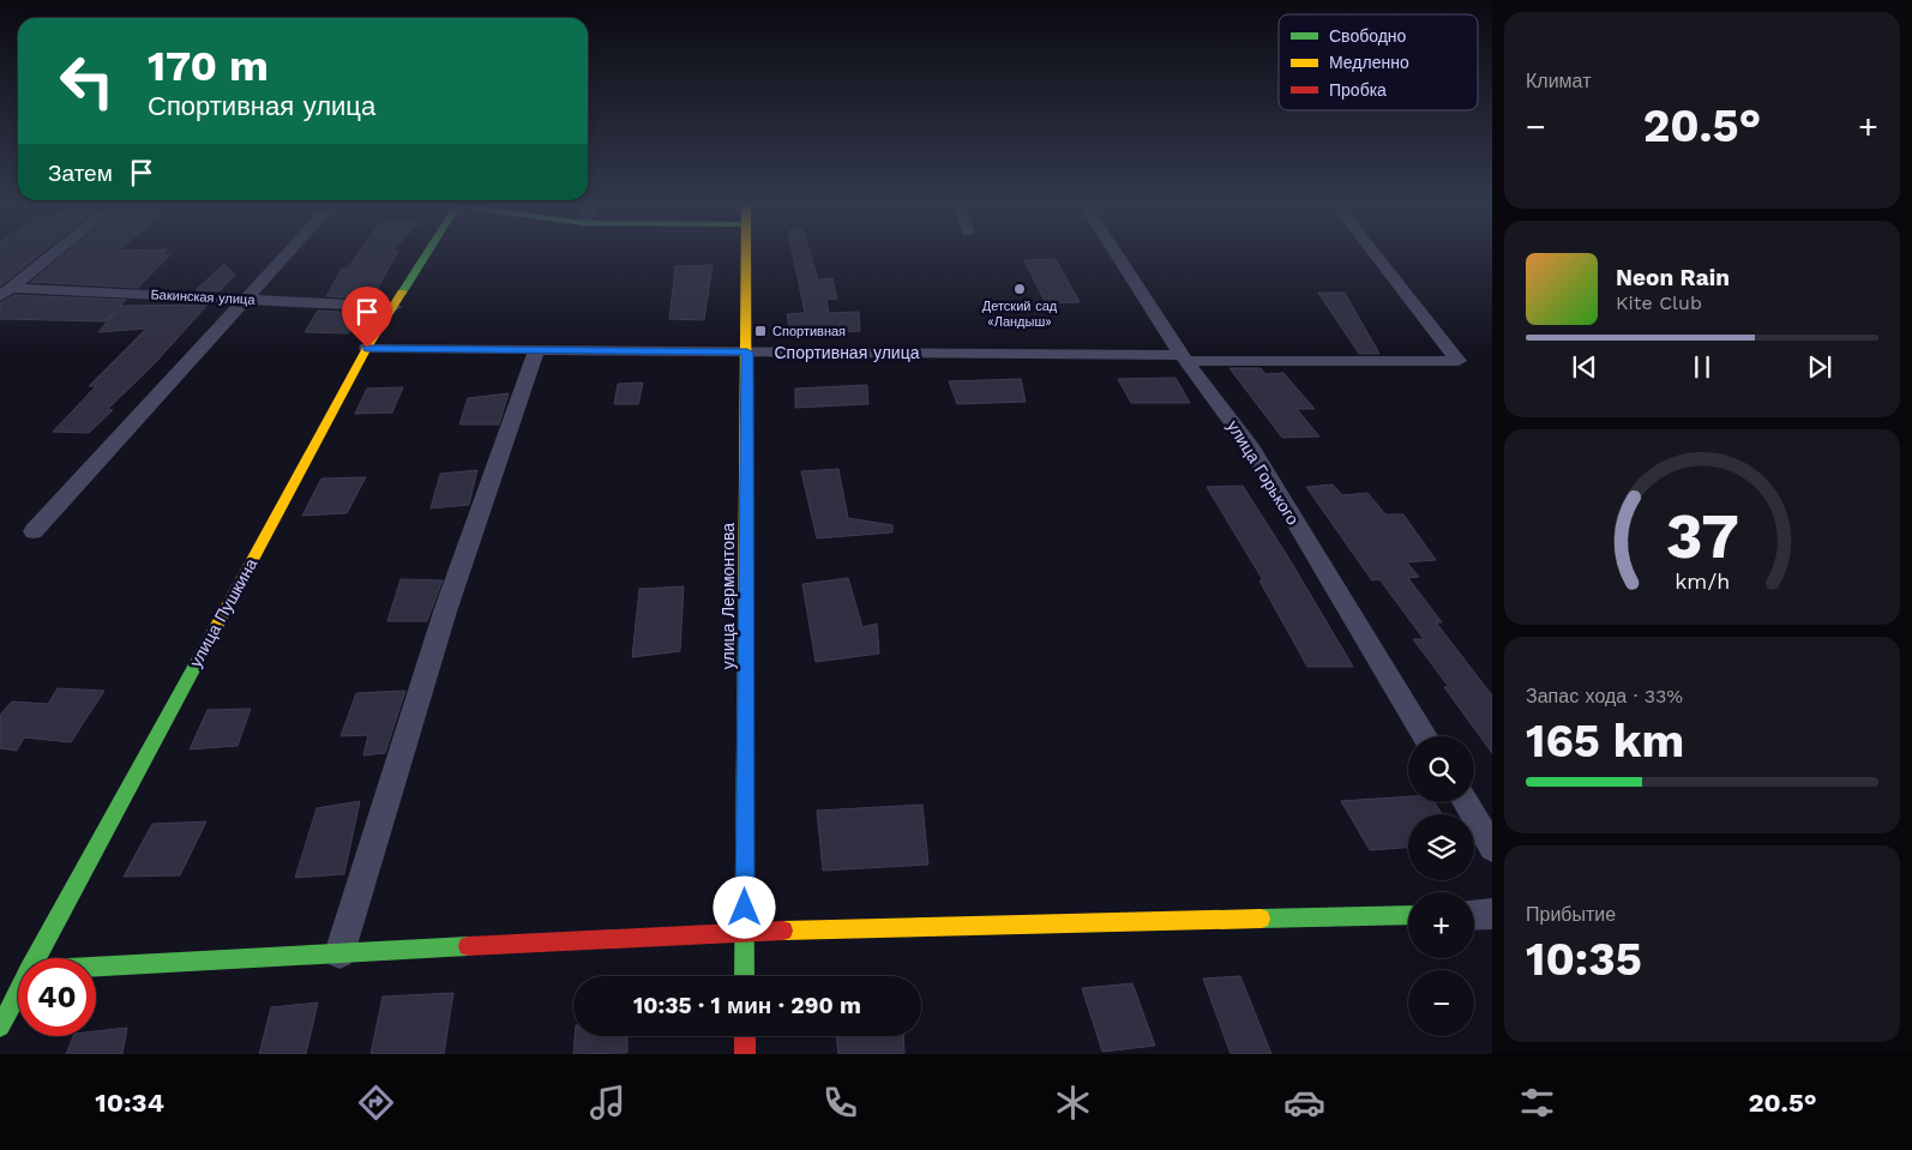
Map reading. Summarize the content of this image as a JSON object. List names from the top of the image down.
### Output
{
  "streets": {
    "street": [
      "Бакинская улица",
      "Спортивная улица",
      "улица Горького",
      "улица Лермонтова",
      "улица Пушкина"
    ]
  },
  "crossings": [
    ["Бакинская улица", "улица Пушкина"],
    ["Спортивная улица", "улица Горького"],
    ["Спортивная улица", "улица Лермонтова"],
    ["Спортивная улица", "улица Пушкина"]
  ],
  "places": {
    "other": ["Детский сад «Ландыш»"],
    "transit": ["Спортивная"]
  },
  "legend": ["Свободно", "Медленно", "Пробка"],
  "page": {
    "tile": [
      "Климат",
      ["Запас хода · 33%", "165 km"],
      ["Прибытие", "10:35"]
    ],
    "turn": ["170 m", "Спортивная улица"],
    "heat": ["−", "20.5°", "+"],
    "then": "Затем",
    "song": ["Neon Rain", "Kite Club"],
    "map_buttons": ["+", "−"],
    "limit": "40",
    "trip": "10:35 · 1 мин · 290 m",
    "tabs": ["10:34", "20.5°"],
    "gauge": ["37", "km/h"]
  }
}
